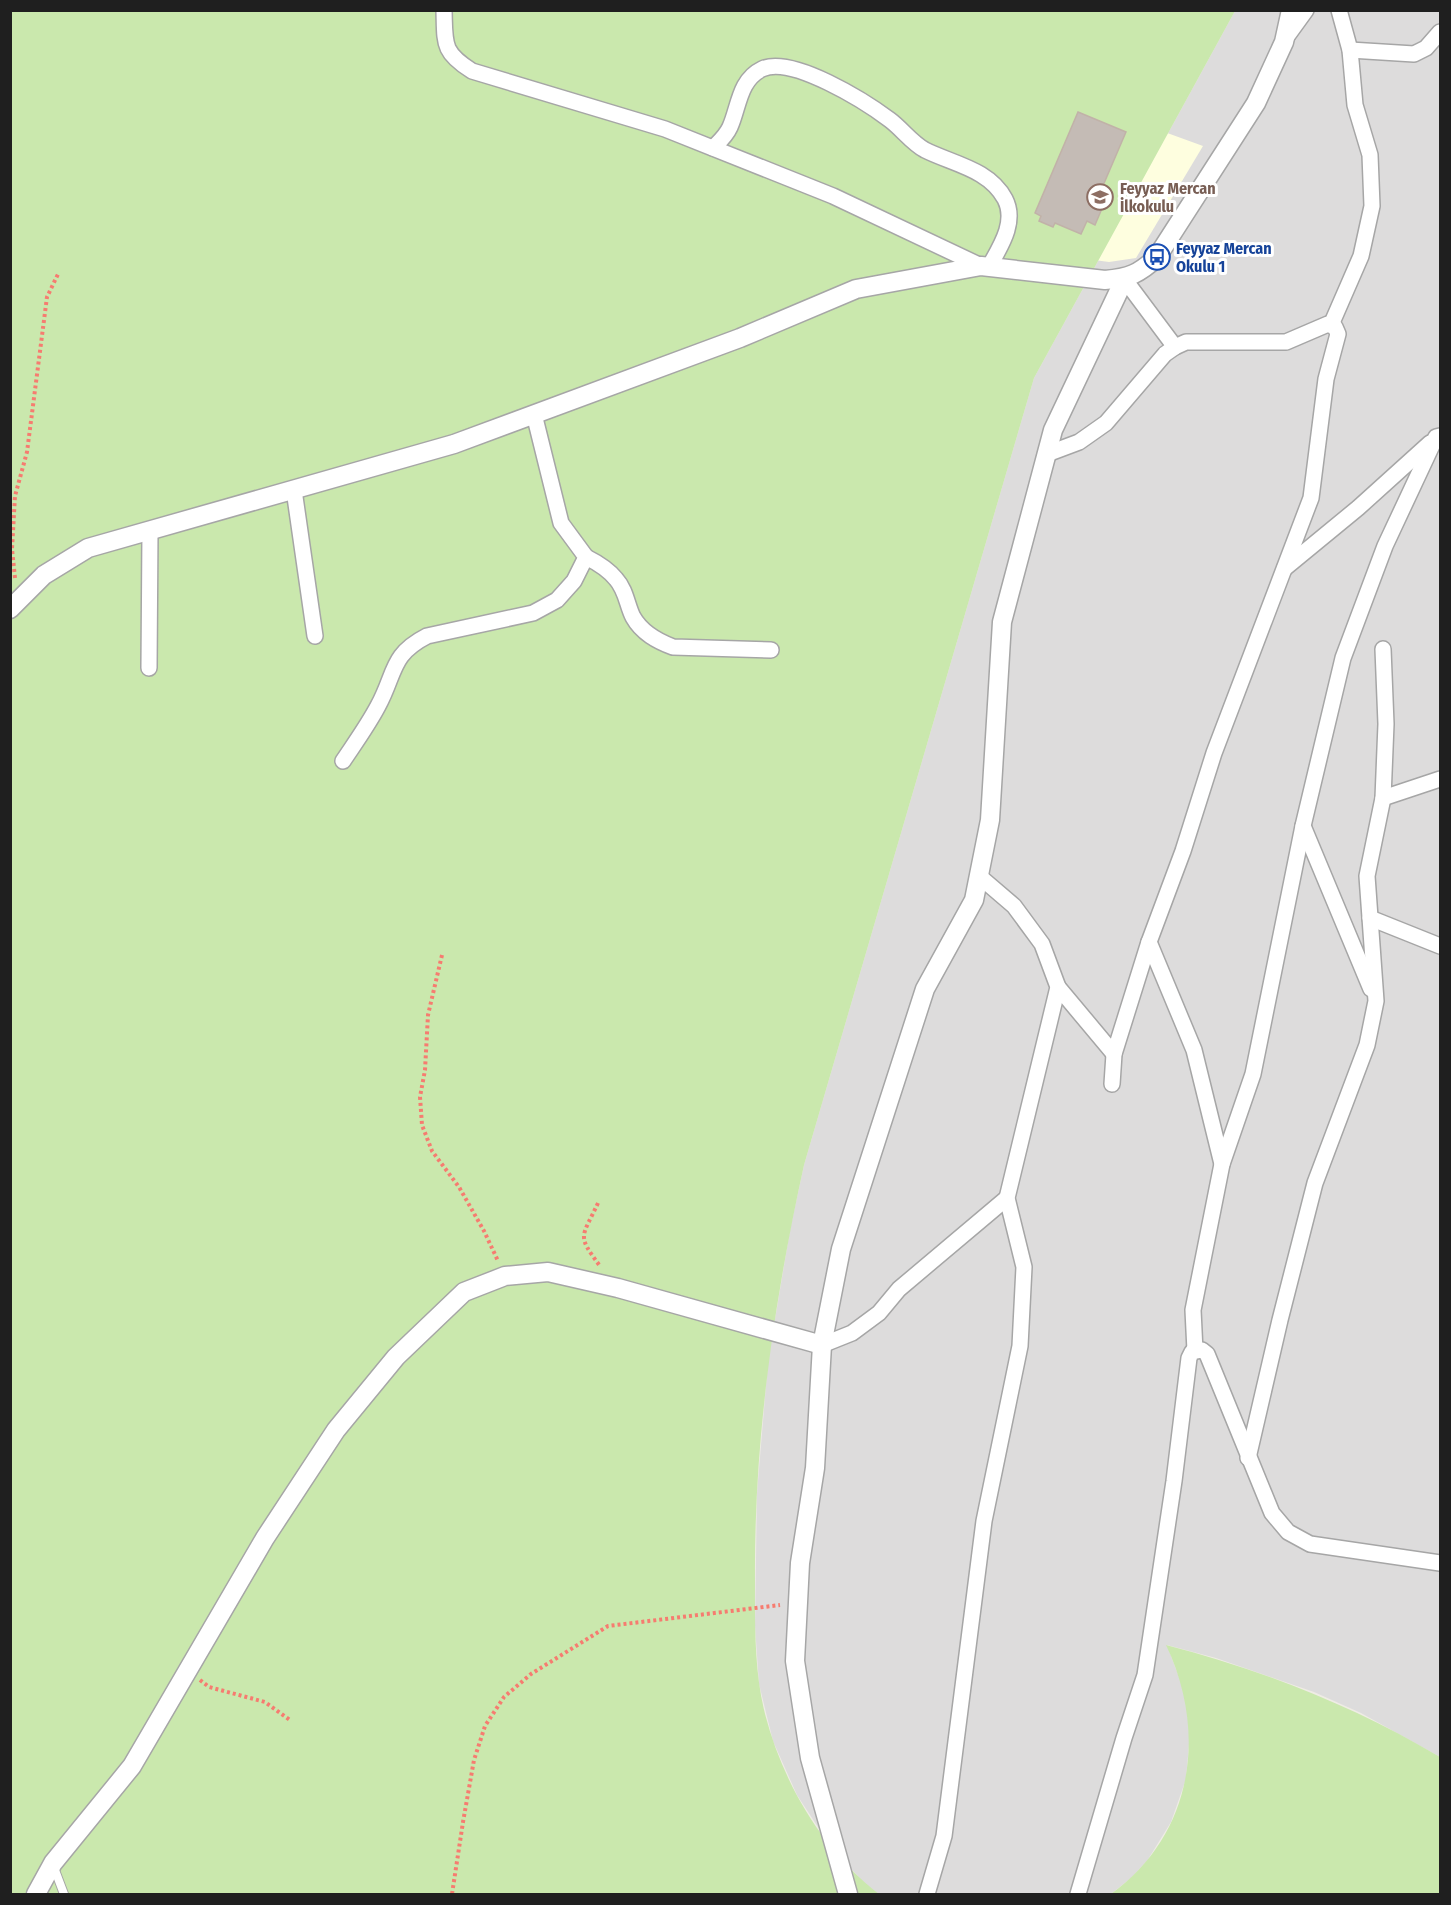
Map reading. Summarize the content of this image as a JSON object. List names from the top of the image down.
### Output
{
  "places": {
    "school or university": ["Feyyaz Mercan İlkokulu"],
    "bus stop": ["Feyyaz Mercan Okulu 1"]
  }
}
